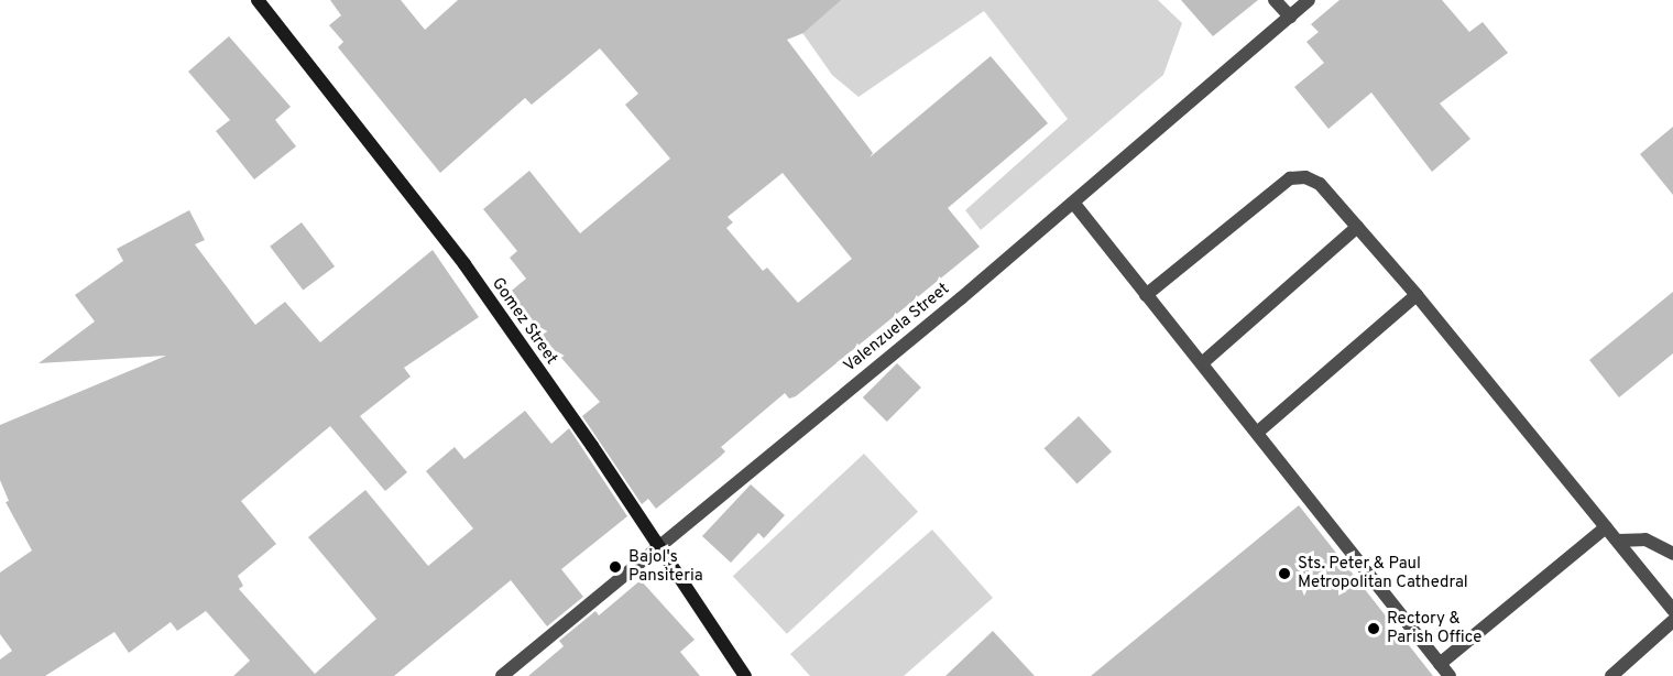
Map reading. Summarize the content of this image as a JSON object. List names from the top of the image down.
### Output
{
  "streets": {
    "main road": ["Gomez Street"],
    "street": ["Valenzuela Street"]
  },
  "crossings": [
    ["Gomez Street", "Valenzuela Street"]
  ],
  "places": ["Bajol's Pansiteria", "Sts. Peter & Paul Metropolitan Cathedral", "Rectory & Parish Office"]
}
